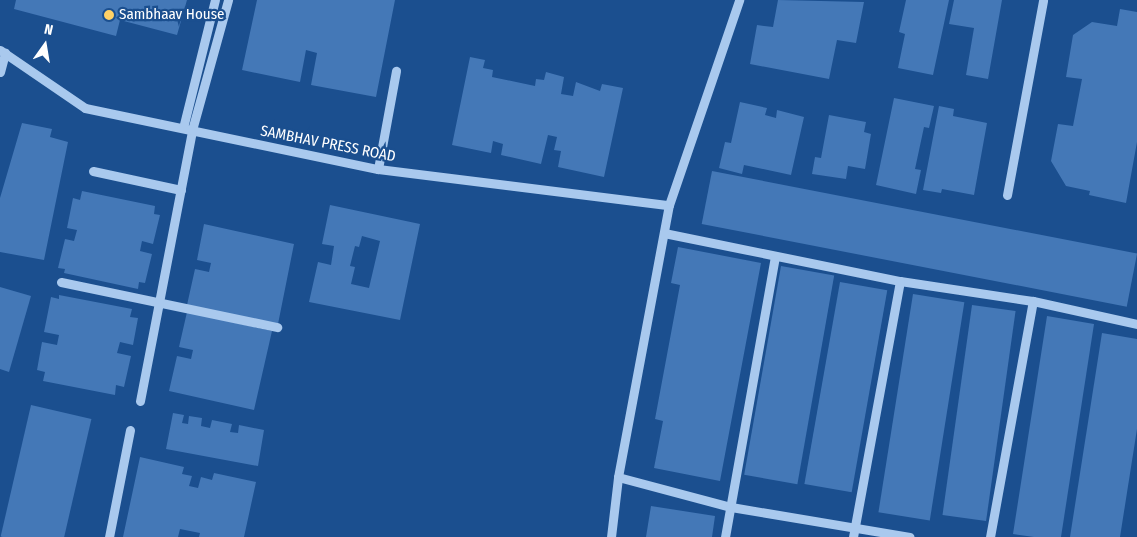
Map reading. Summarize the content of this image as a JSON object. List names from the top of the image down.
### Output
{
  "streets": {
    "street": ["SAMBHAV PRESS ROAD"]
  },
  "places": ["Sambhaav House"],
  "north": "top"
}
